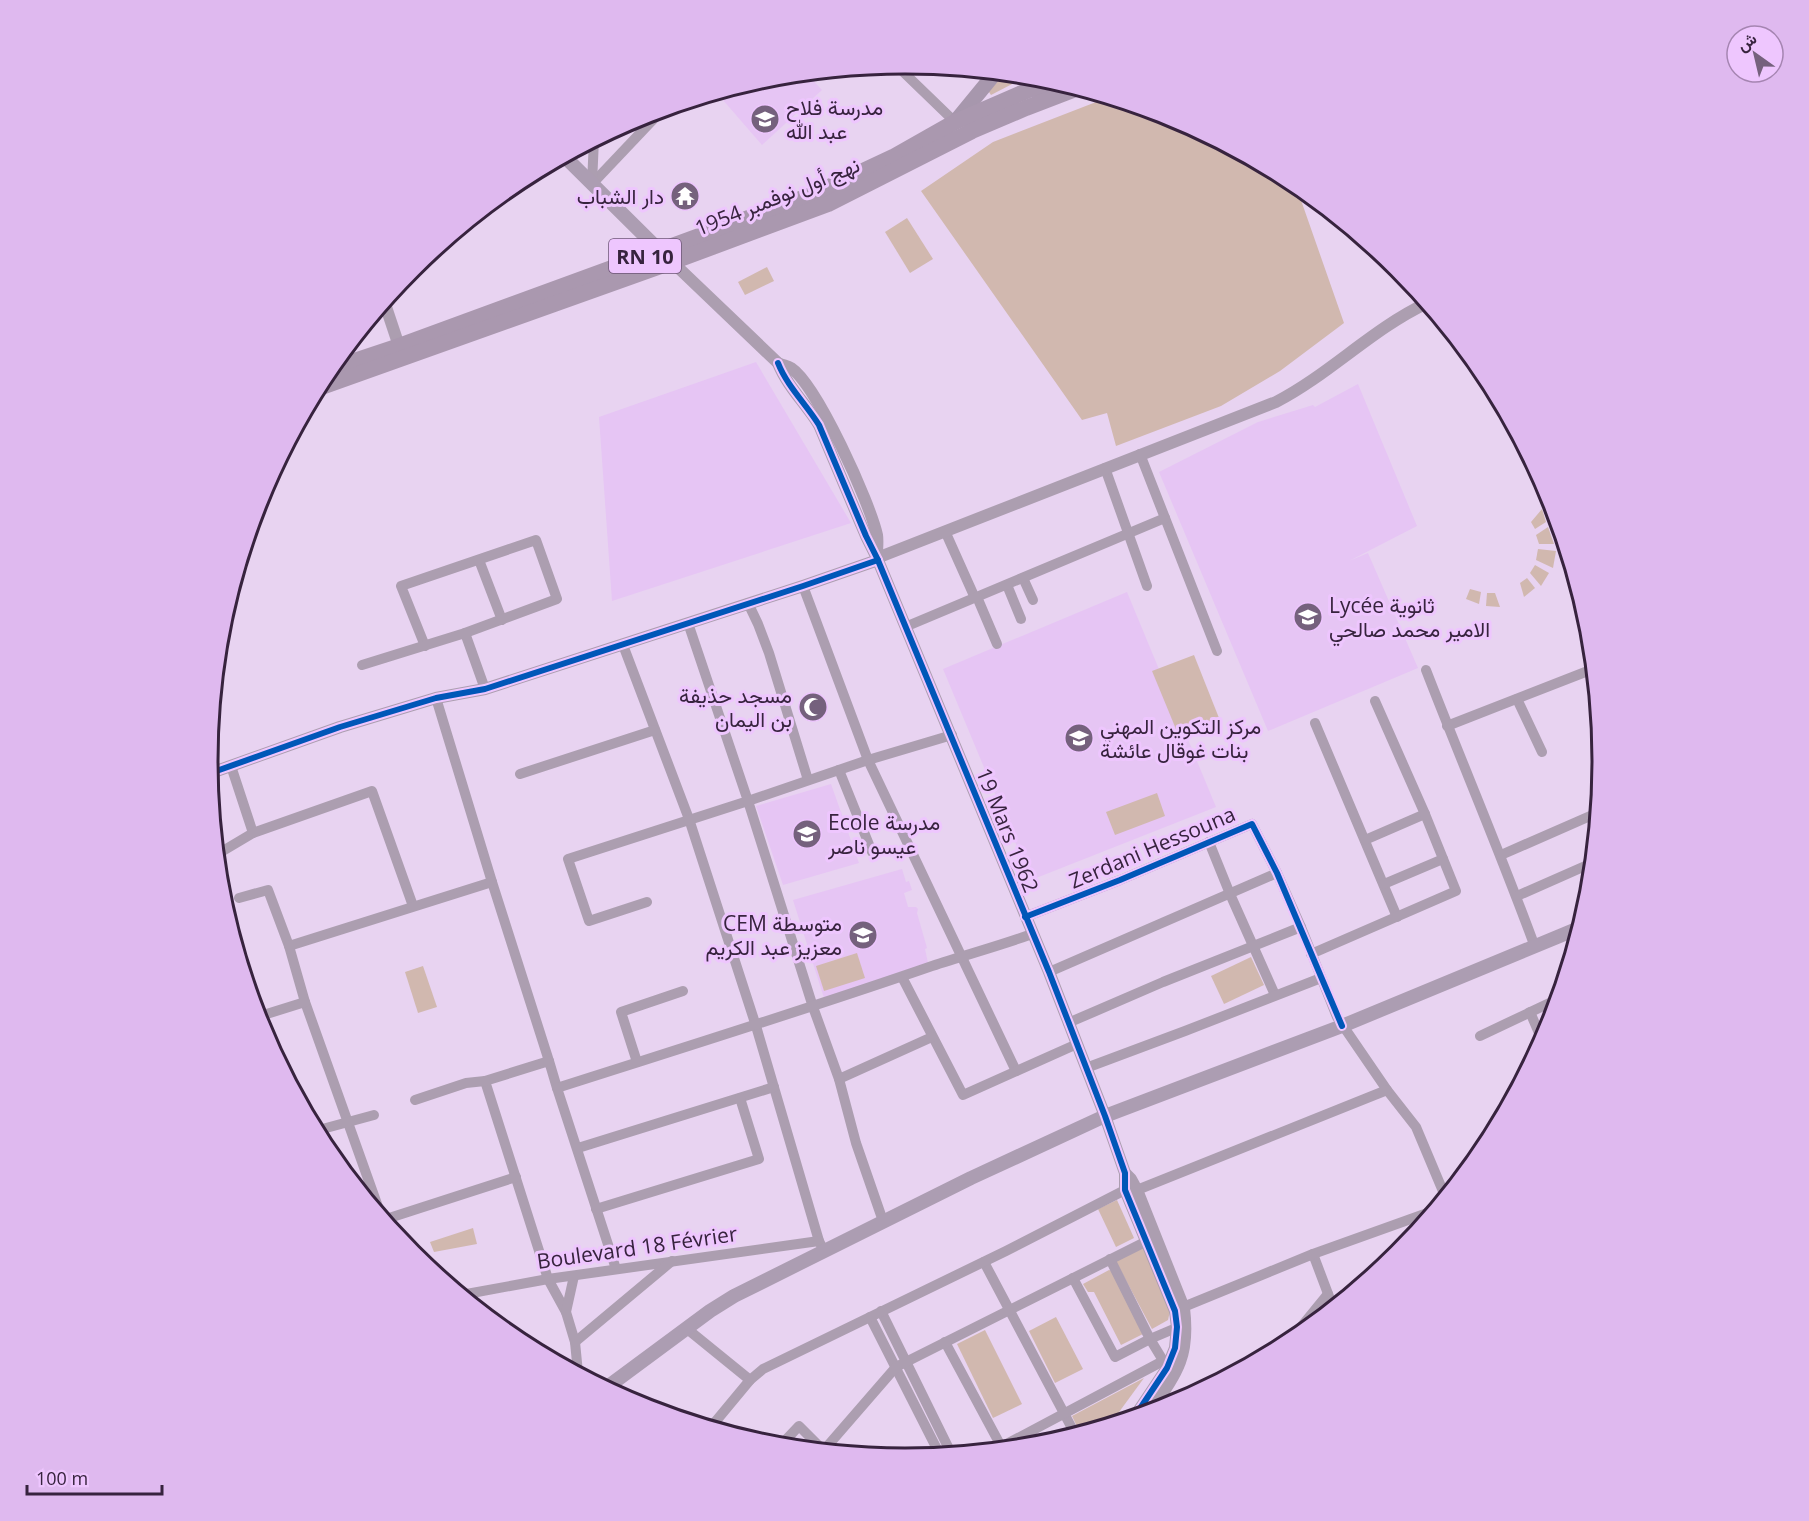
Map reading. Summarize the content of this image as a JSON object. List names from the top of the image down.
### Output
{
  "streets": {
    "highway": ["نهج أول نوفمبر 1954", "RN 10"],
    "street": ["19 Mars 1962", "Zerdani Hessouna", "Boulevard 18 Février"]
  },
  "crossings": [
    ["نهج أول نوفمبر 1954", "19 Mars 1962"],
    ["19 Mars 1962", "Zerdani Hessouna"]
  ],
  "places": {
    "school or university": [
      "مدرسة فلاح عبد الله",
      "Lycée ثانوية الامير محمد صالحي",
      "مركز التكوين المهني بنات غوقال عائشة",
      "Ecole مدرسة عيسو ناصر",
      "CEM متوسطة معزيز عبد الكريم"
    ],
    "temple": ["دار الشباب"],
    "mosque": ["مسجد حذيفة بن اليمان"]
  },
  "scale_bar": "100 m",
  "north": "top left"
}
